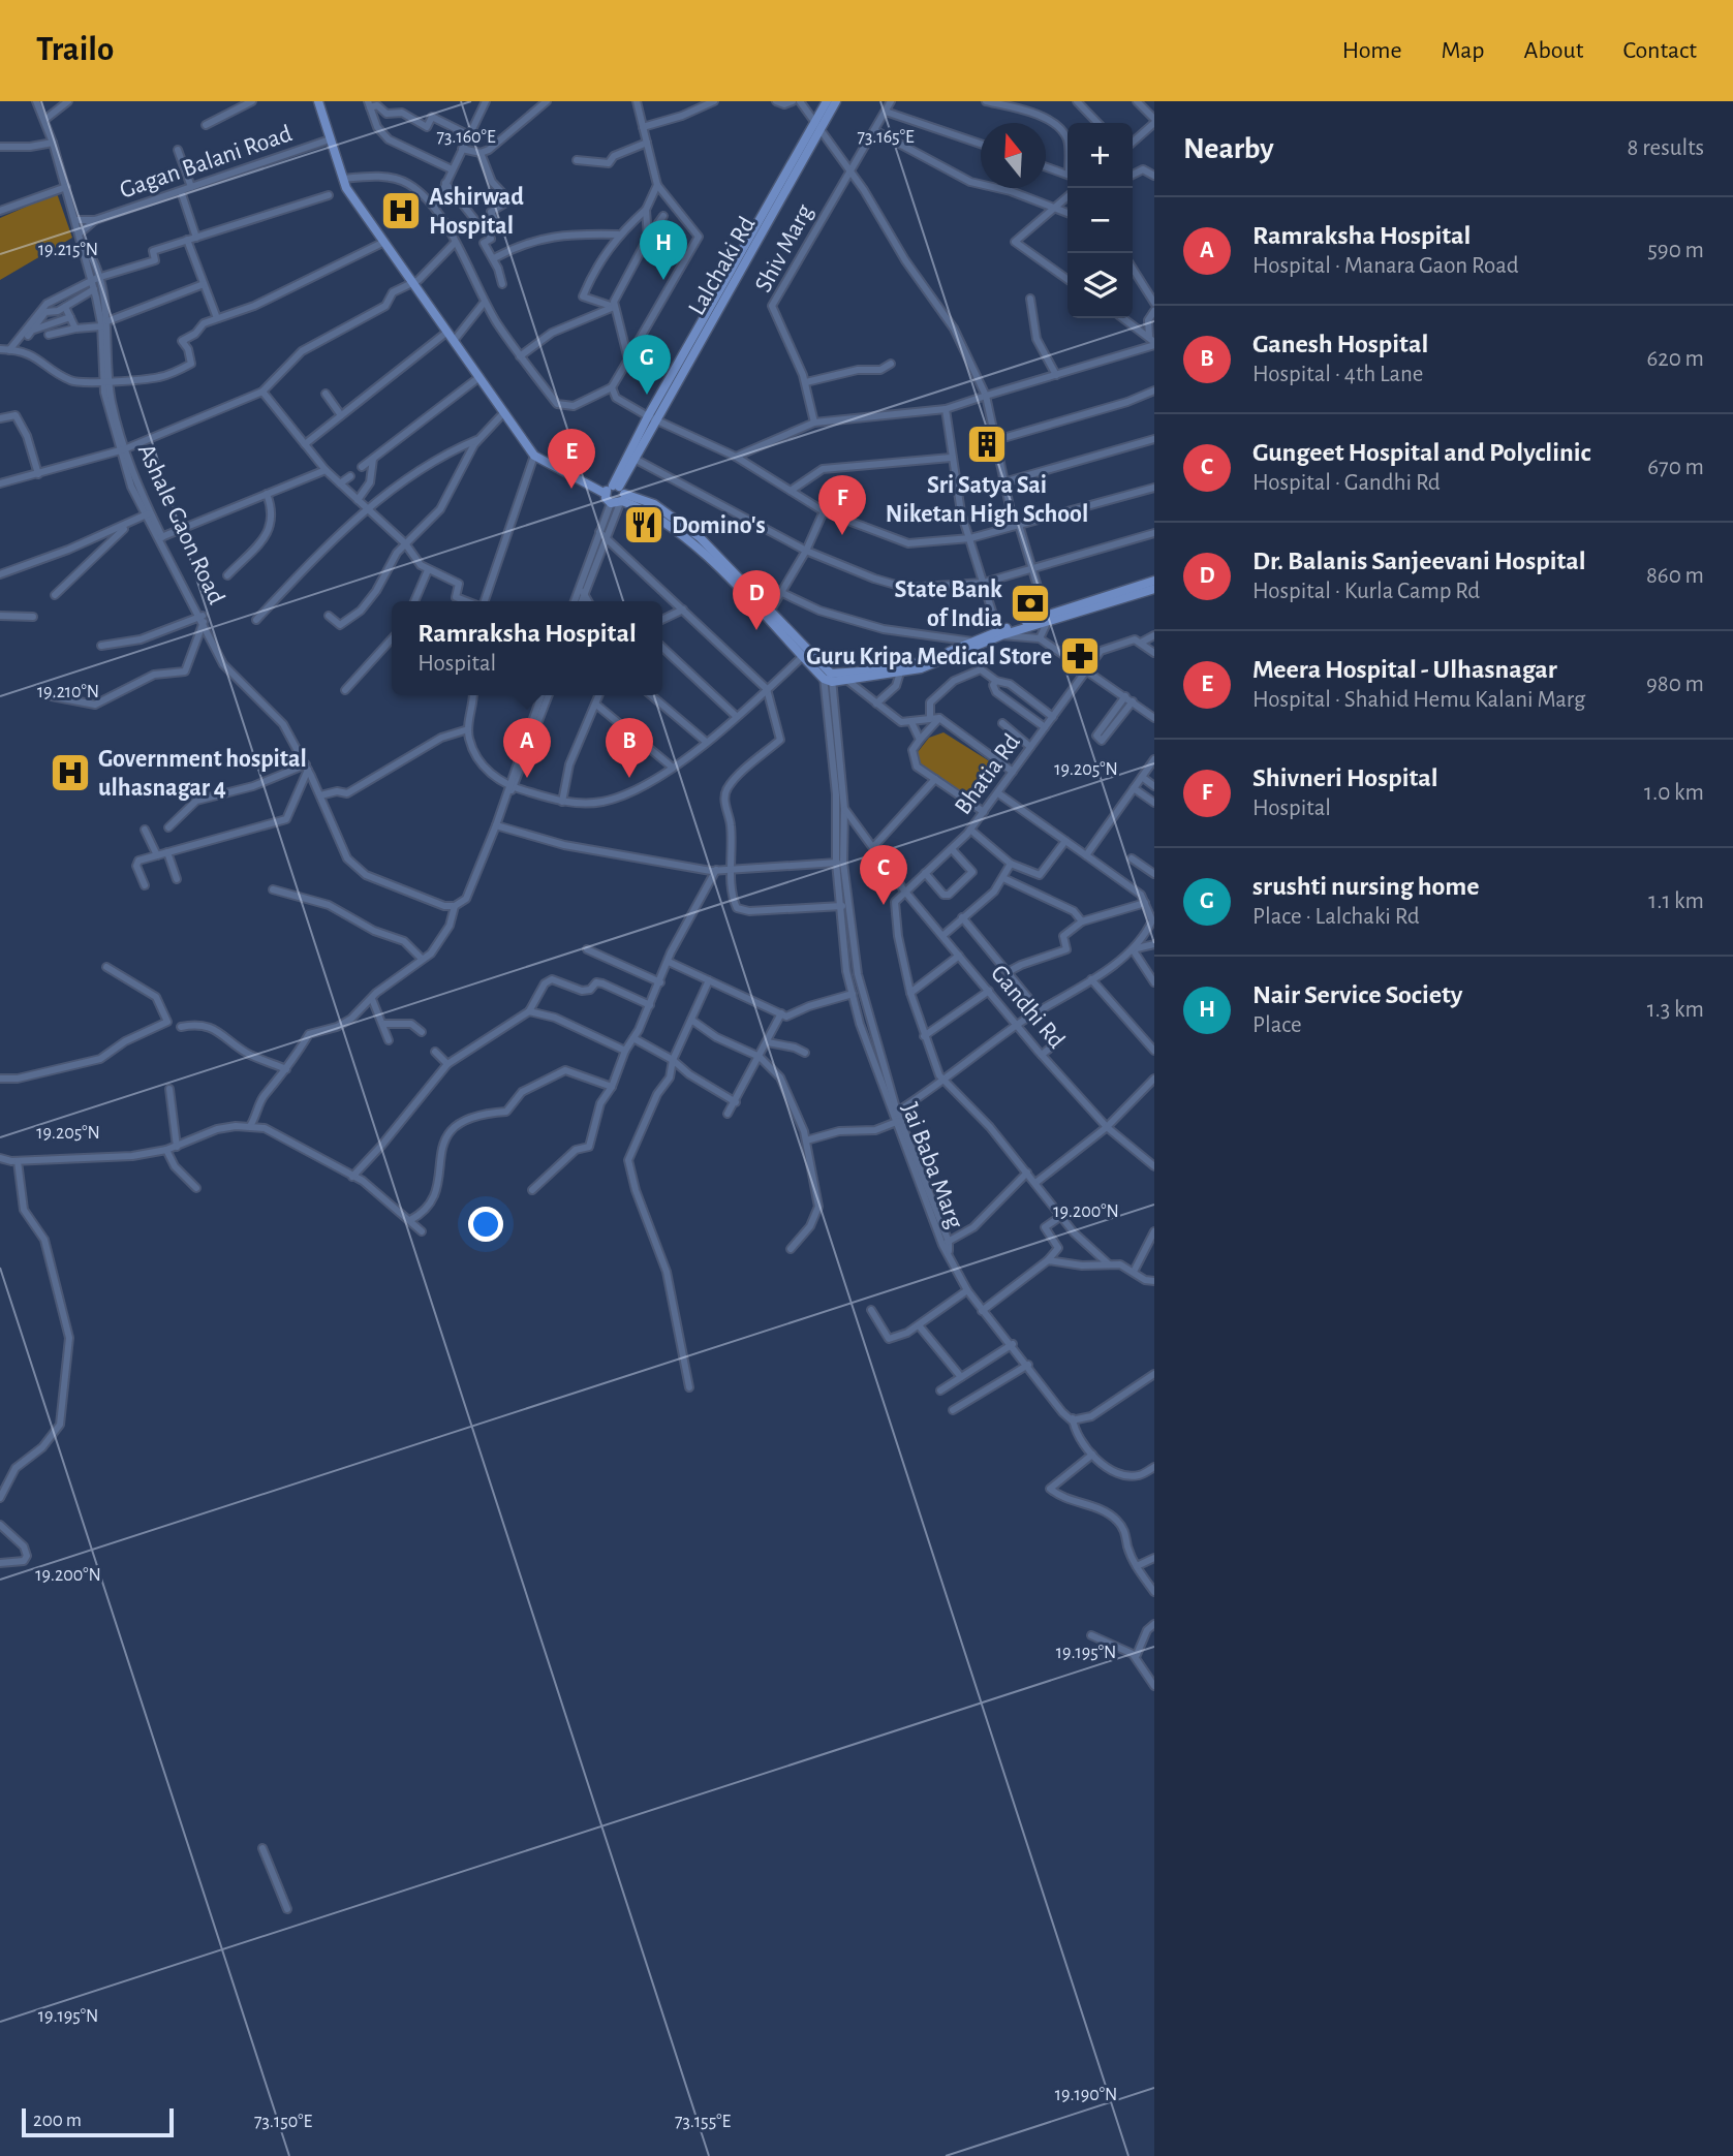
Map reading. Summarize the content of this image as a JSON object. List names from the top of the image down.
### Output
{
  "streets": {
    "main road": ["Lalchaki Rd"],
    "street": [
      "Gagan Balani Road",
      "Shiv Marg",
      "Ashale Gaon Road",
      "Bhatia Rd",
      "Gandhi Rd",
      "Jai Baba Marg"
    ]
  },
  "crossings": [
    ["Gagan Balani Road", "Ashale Gaon Road"],
    ["Bhatia Rd", "Gandhi Rd"],
    ["Gandhi Rd", "Jai Baba Marg"]
  ],
  "places": {
    "hospital": ["Ashirwad Hospital", "Government hospital ulhasnagar 4"],
    "building": ["Sri Satya Sai Niketan High School"],
    "restaurant": ["Domino's"],
    "bank": ["State Bank of India"],
    "pharmacy": ["Guru Kripa Medical Store"]
  },
  "scale_bar": "200 m",
  "north": "top",
  "page": {
    "header": "Trailo",
    "nav": [
      "Home",
      "Map",
      "About",
      "Contact"
    ],
    "heading": ["Nearby", "8 results"],
    "map_buttons": ["+", "−"],
    "list": [
      {
        "mark": "A",
        "name": "Ramraksha Hospital",
        "note": "Hospital · Manara Gaon Road",
        "value": "590 m"
      },
      {
        "mark": "B",
        "name": "Ganesh Hospital",
        "note": "Hospital · 4th Lane",
        "value": "620 m"
      },
      {
        "mark": "C",
        "name": "Gungeet Hospital and Polyclinic",
        "note": "Hospital · Gandhi Rd",
        "value": "670 m"
      },
      {
        "mark": "D",
        "name": "Dr. Balanis Sanjeevani Hospital",
        "note": "Hospital · Kurla Camp Rd",
        "value": "860 m"
      },
      {
        "mark": "E",
        "name": "Meera Hospital - Ulhasnagar",
        "note": "Hospital · Shahid Hemu Kalani Marg",
        "value": "980 m"
      },
      {
        "mark": "F",
        "name": "Shivneri Hospital",
        "note": "Hospital",
        "value": "1.0 km"
      },
      {
        "mark": "G",
        "name": "srushti nursing home",
        "note": "Place · Lalchaki Rd",
        "value": "1.1 km"
      },
      {
        "mark": "H",
        "name": "Nair Service Society",
        "note": "Place",
        "value": "1.3 km"
      }
    ],
    "pins": [
      "H",
      "G",
      "E",
      "F",
      "D",
      "A",
      "B",
      "C"
    ],
    "popup": ["Ramraksha Hospital", "Hospital"],
    "scale": "200 m"
  },
  "coordinates": [
    "73.160°E",
    "73.165°E",
    "19.215°N",
    "19.210°N",
    "19.205°N",
    "19.200°N",
    "19.195°N",
    "19.190°N",
    "73.150°E",
    "73.155°E"
  ]
}
